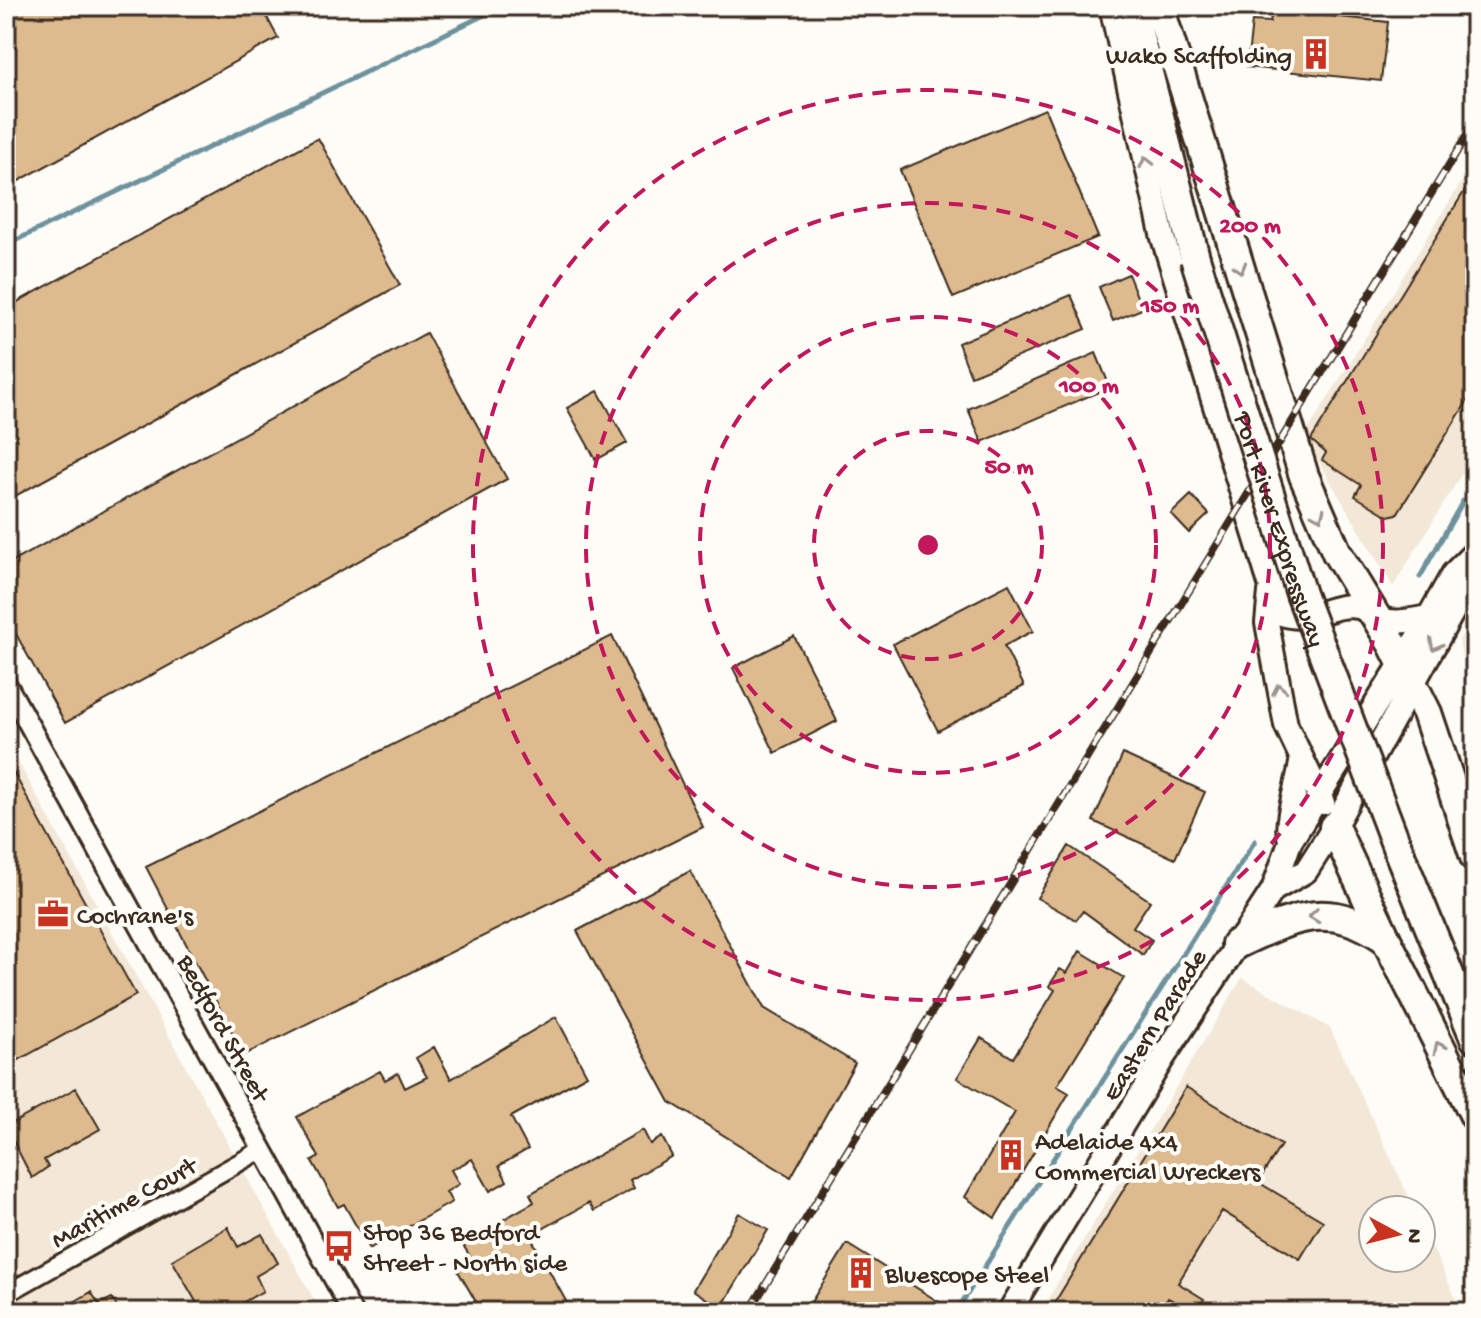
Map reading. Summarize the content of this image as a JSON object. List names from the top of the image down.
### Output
{
  "streets": {
    "highway": ["Port River Expressway"],
    "main road": ["Eastern Parade"],
    "street": ["Bedford Street", "Maritime Court"]
  },
  "crossings": [
    ["Bedford Street", "Maritime Court"]
  ],
  "places": {
    "building": ["Wako Scaffolding", "Adelaide 4x4 Commercial Wreckers", "Bluescope Steel"],
    "office": ["Cochrane's"],
    "bus stop": ["Stop 36 Bedford Street - North side"]
  },
  "north": "right",
  "rings": [
    "200 m",
    "150 m",
    "100 m",
    "50 m"
  ]
}
